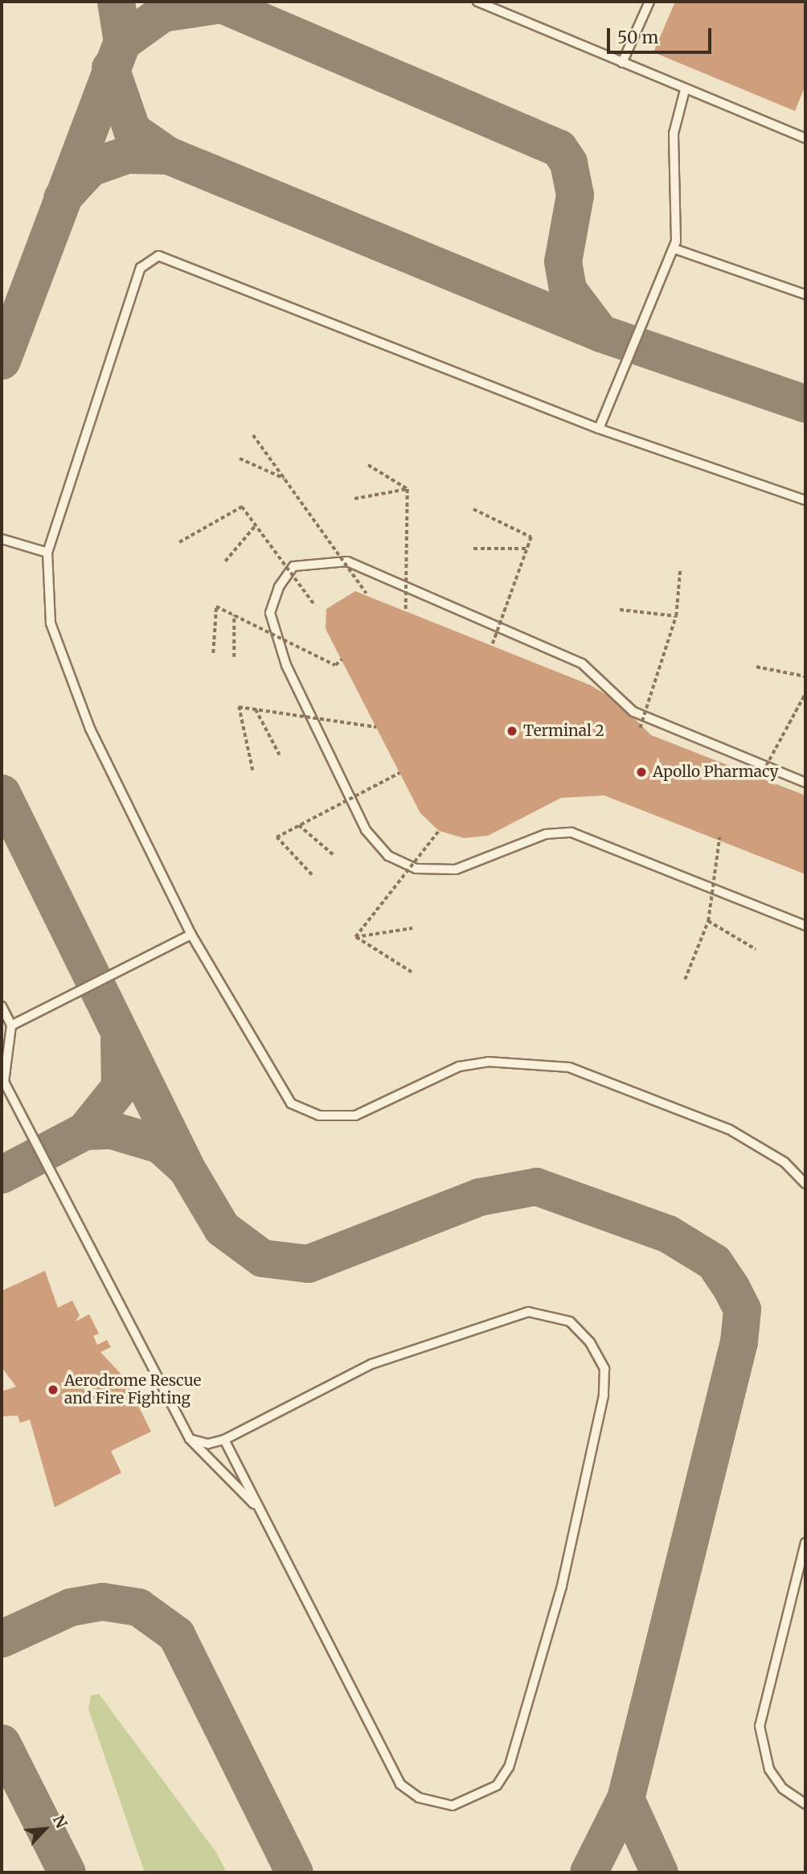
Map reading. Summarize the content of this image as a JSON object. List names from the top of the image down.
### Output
{
  "places": ["Terminal 2", "Apollo Pharmacy", "Aerodrome Rescue and Fire Fighting"],
  "scale_bar": "50 m",
  "north": "top right"
}
